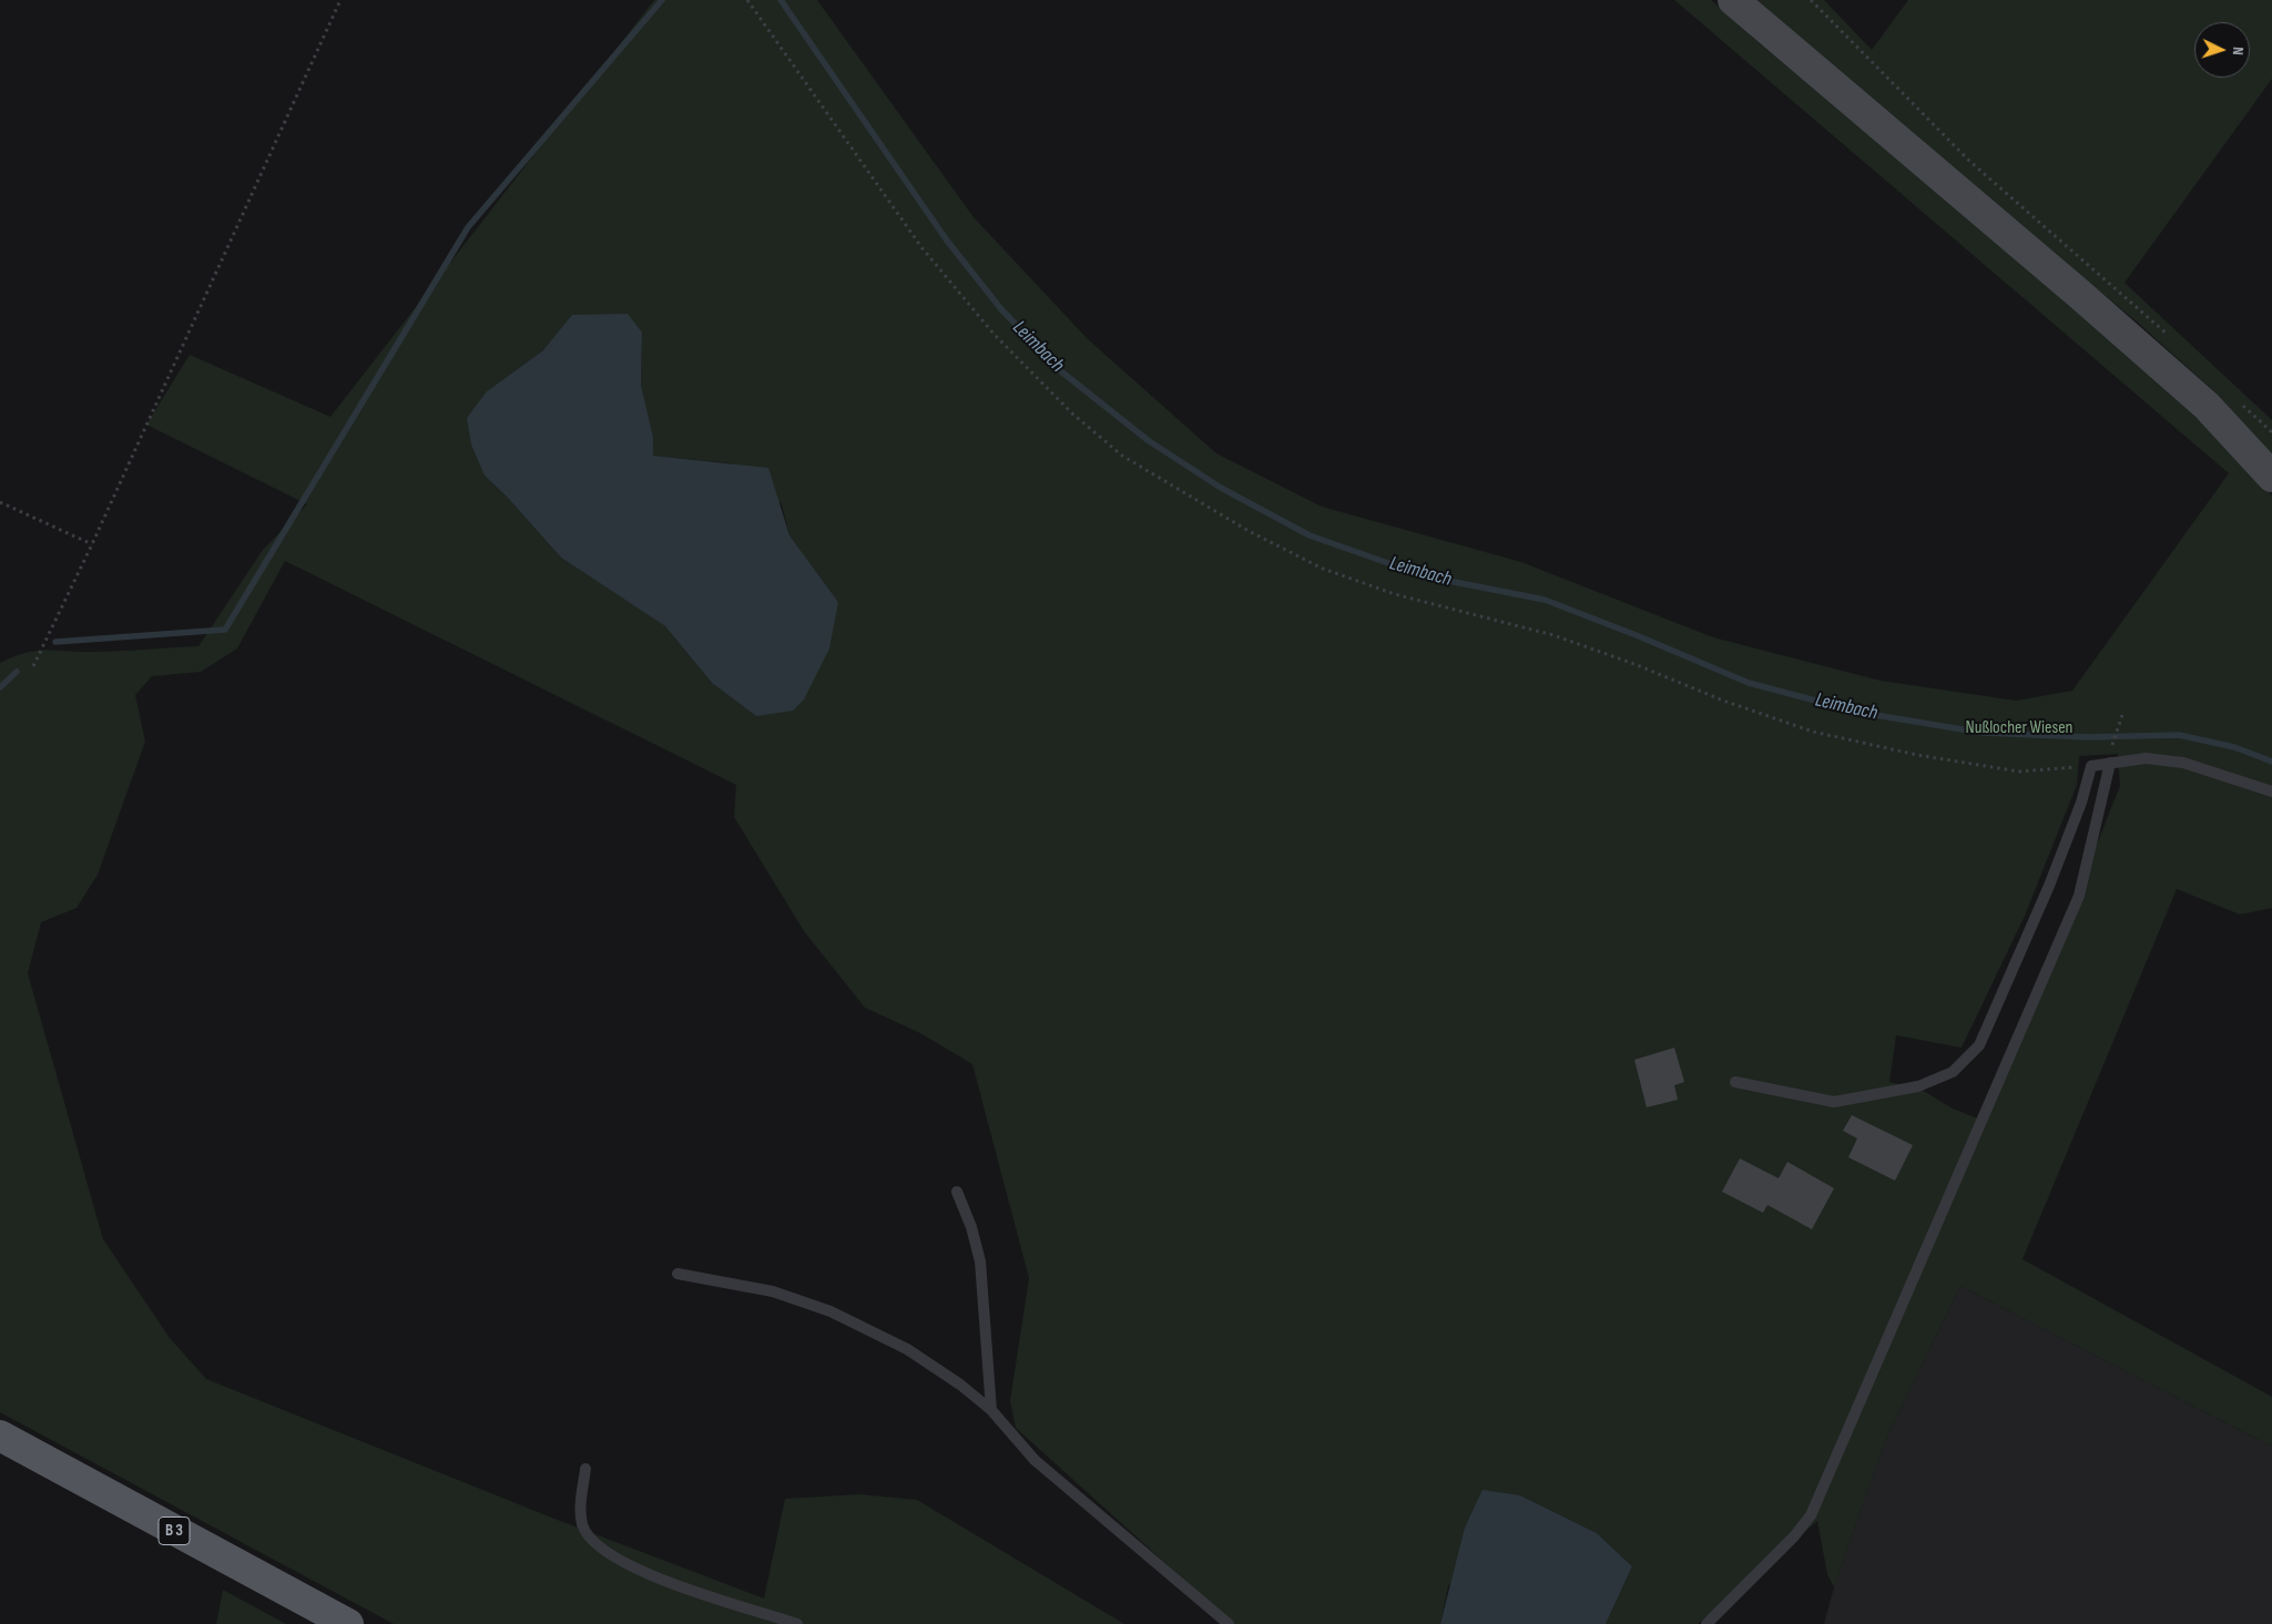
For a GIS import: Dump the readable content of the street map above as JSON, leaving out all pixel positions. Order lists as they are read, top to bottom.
{
  "streets": {
    "main road": ["B 3"]
  },
  "water": ["Leimbach"],
  "parks": ["Nußlocher Wiesen"],
  "north": "right"
}
